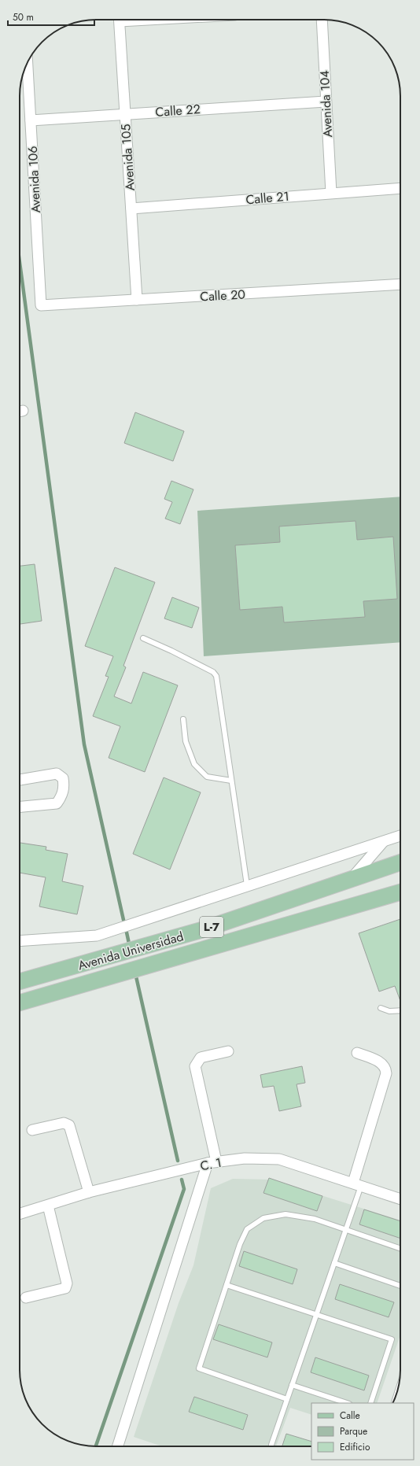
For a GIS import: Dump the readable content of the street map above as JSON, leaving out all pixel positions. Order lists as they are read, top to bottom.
{
  "streets": {
    "main road": ["L-7", "Avenida Universidad"],
    "street": [
      "Avenida 104",
      "Calle 22",
      "Avenida 105",
      "Avenida 106",
      "Calle 21",
      "Calle 20",
      "C. 1"
    ]
  },
  "crossings": [
    ["Avenida 104", "Calle 22"],
    ["Avenida 104", "Calle 21"],
    ["Calle 22", "Avenida 105"],
    ["Calle 22", "Avenida 106"],
    ["Avenida 105", "Calle 21"],
    ["Avenida 105", "Calle 20"],
    ["Avenida 106", "Calle 20"]
  ],
  "legend": ["Calle", "Parque", "Edificio"],
  "scale_bar": "50 m"
}
